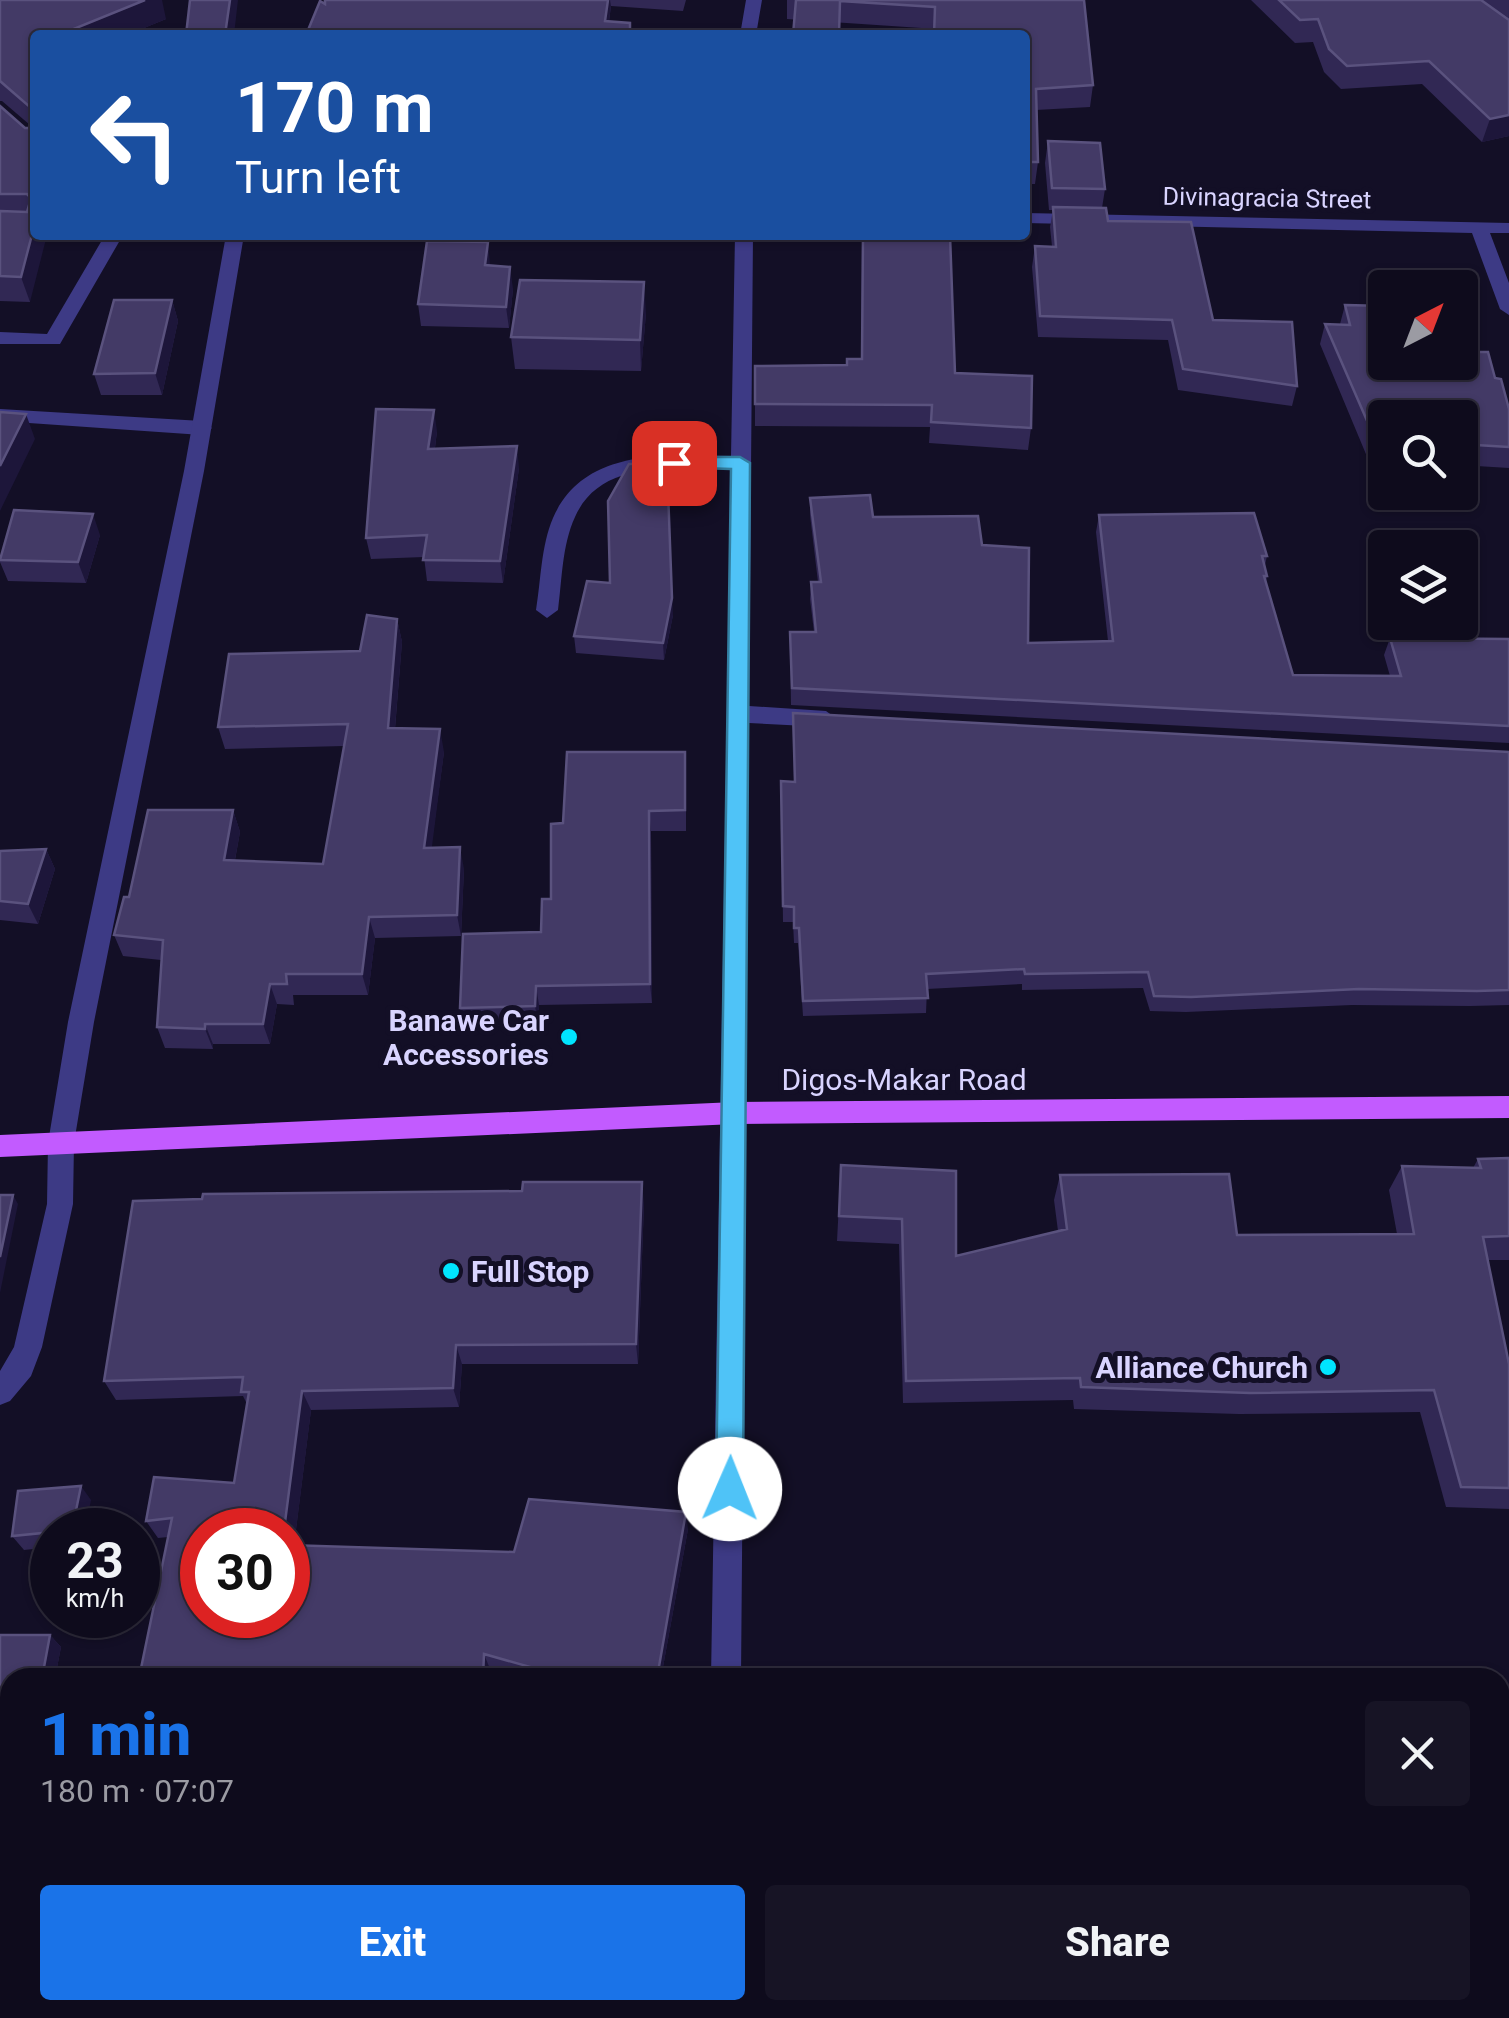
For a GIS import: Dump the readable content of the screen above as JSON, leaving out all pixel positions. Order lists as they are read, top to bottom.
{
  "streets": {
    "main road": ["Digos-Makar Road"],
    "street": ["Divinagracia Street"]
  },
  "places": ["Banawe Car Accessories", "Full Stop", "Alliance Church"],
  "north": "top right",
  "page": {
    "turn": ["170 m", "Turn left"],
    "speed": "23 km/h",
    "limit": "30",
    "heading": ["1 min", "180 m · 07:07"],
    "buttons": ["Exit", "Share"]
  }
}
